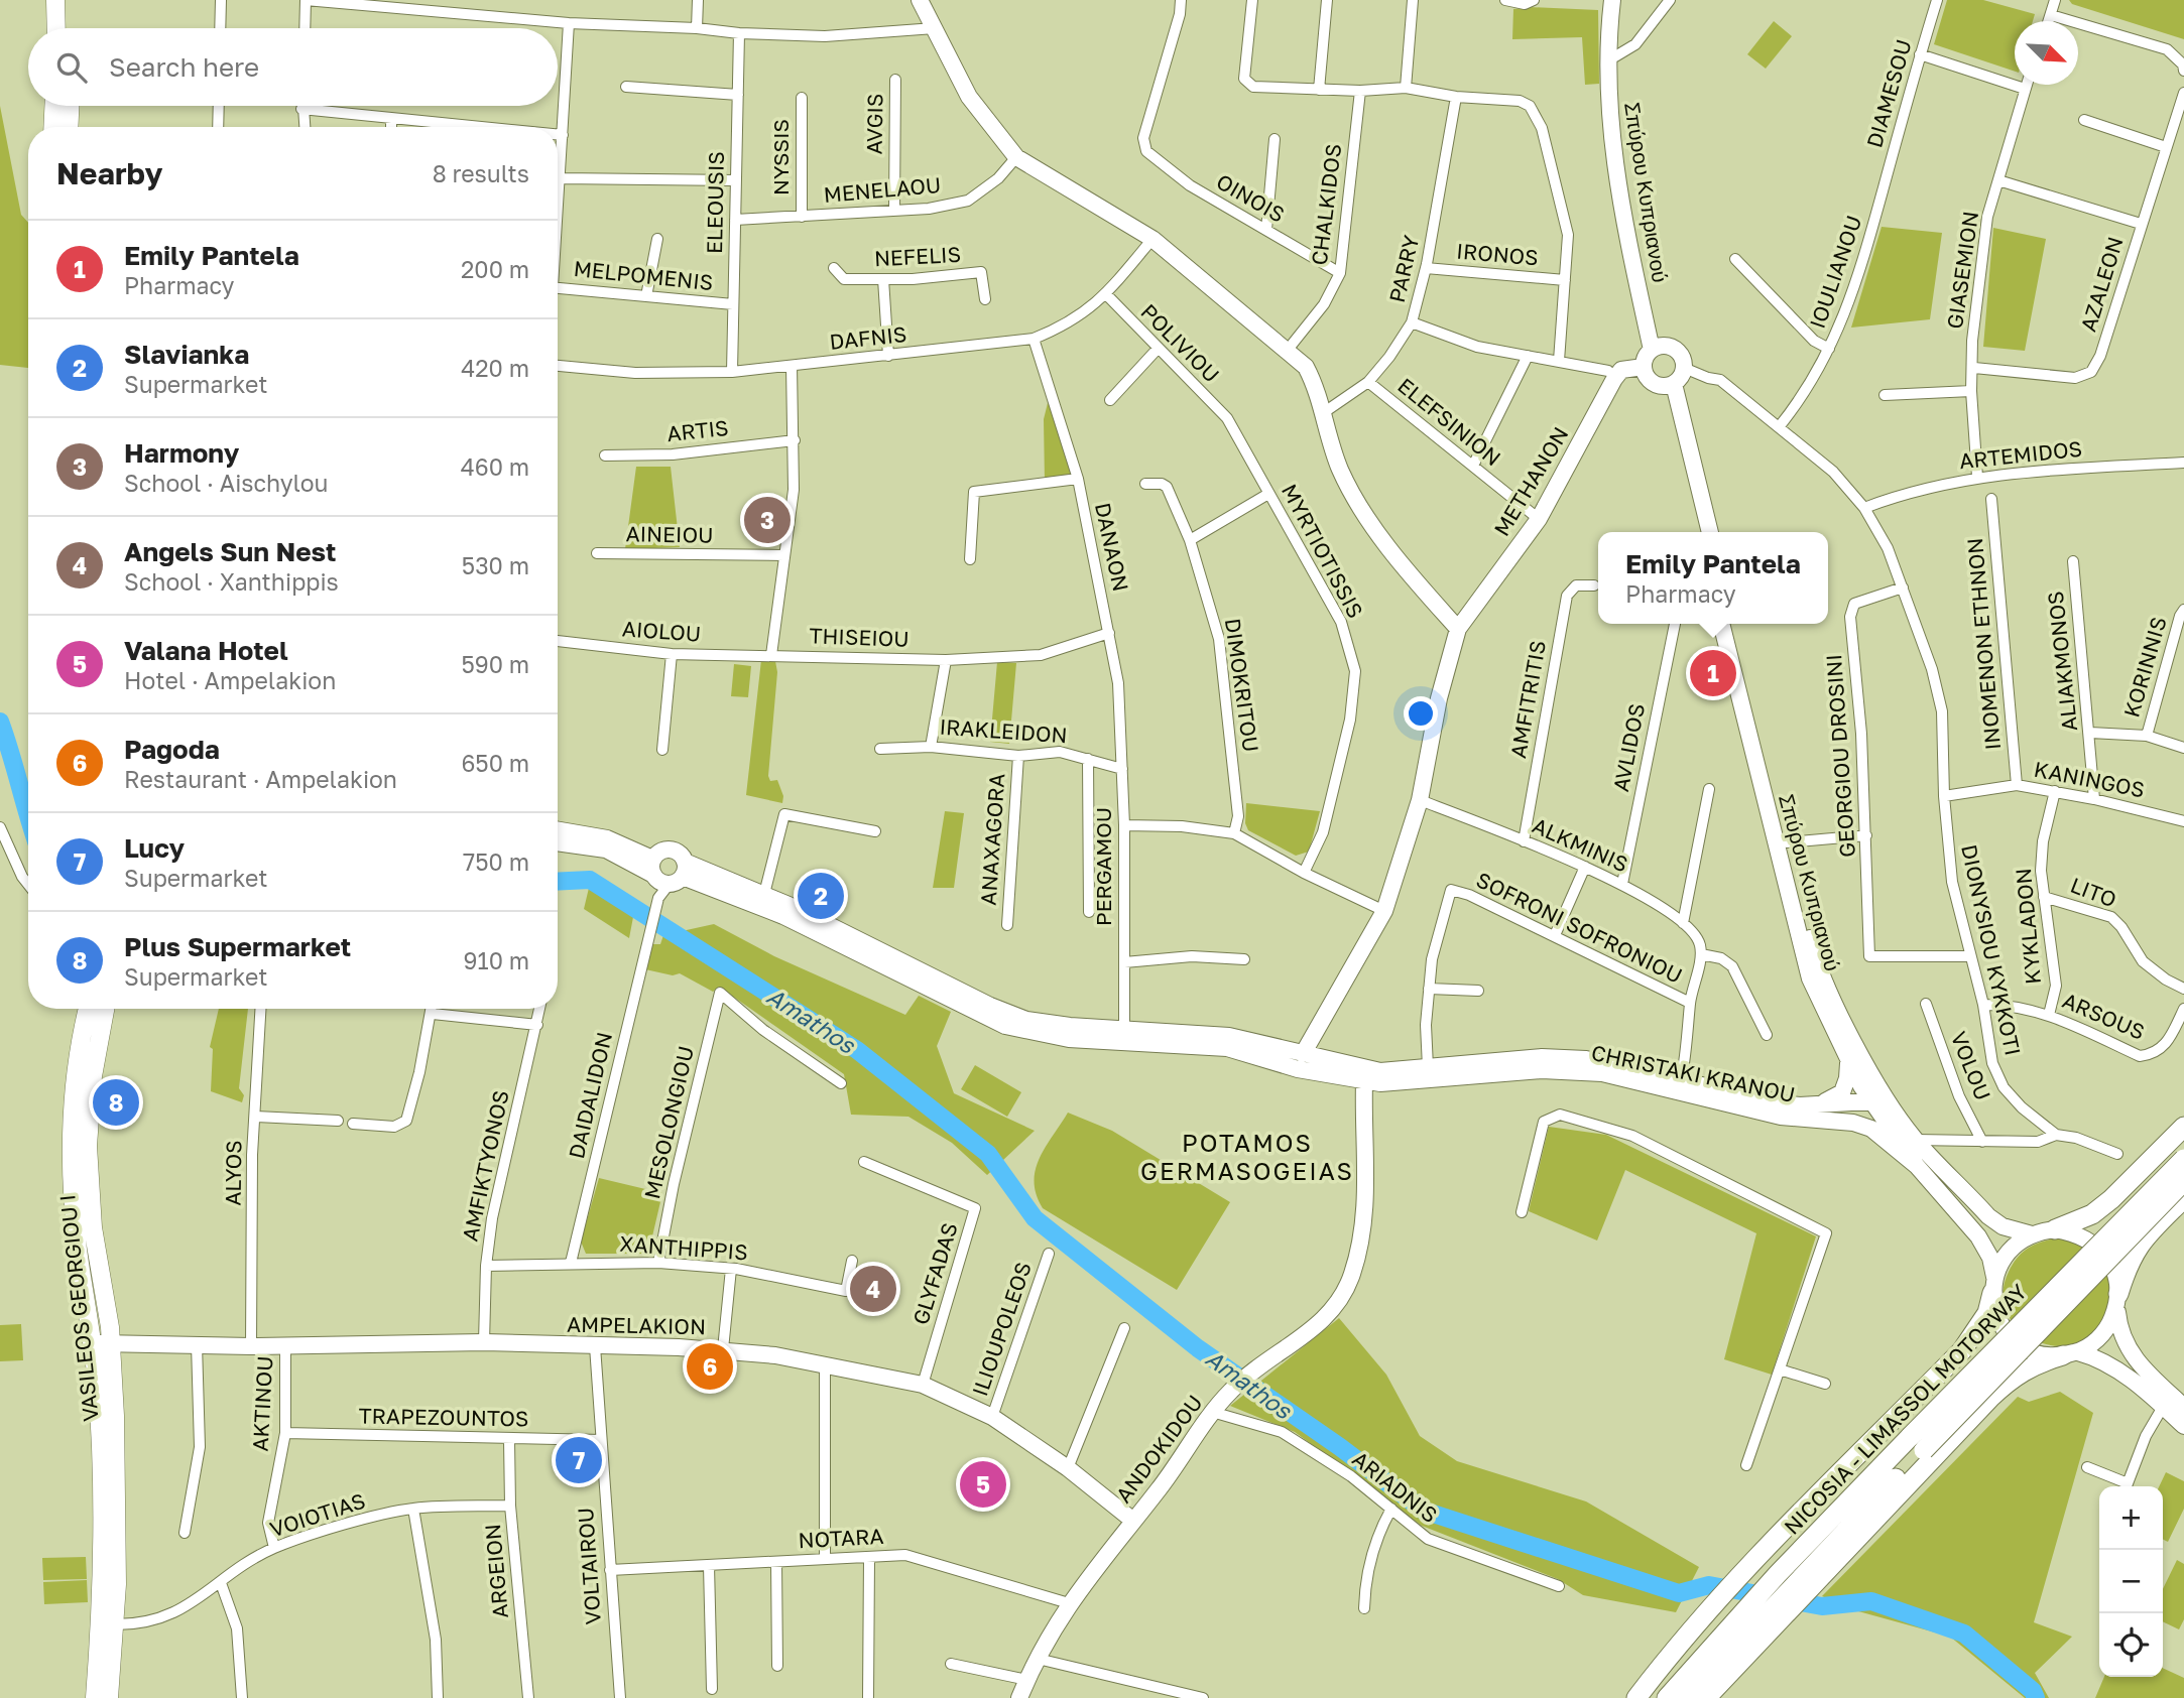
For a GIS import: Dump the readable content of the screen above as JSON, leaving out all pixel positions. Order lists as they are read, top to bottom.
{
  "streets": {
    "highway": ["NICOSIA - LIMASSOL MOTORWAY"],
    "main road": [
      "Σπύρου Κυπριανού",
      "METHANON",
      "CHRISTAKI KRANOU",
      "VASILEOS GEORGIOU I",
      "AMPELAKION",
      "ANDOKIDOU"
    ],
    "street": [
      "DIAMESOU",
      "AVGIS",
      "NYSSIS",
      "MENELAOU",
      "OINOIS",
      "ELEOUSIS",
      "CHALKIDOS",
      "IRONOS",
      "NEFELIS",
      "PARRY",
      "GIASEMION",
      "IOULIANOU",
      "MELPOMENIS",
      "AZALEON",
      "DAFNIS",
      "POLIVIOU",
      "ELEFSINION",
      "ARTIS",
      "ARTEMIDOS",
      "AINEIOU",
      "DANAON",
      "MYRTIOTISSIS",
      "AIOLOU",
      "THISEIOU",
      "INOMENON ETHNON",
      "ALIAKMONOS",
      "KORINNIS",
      "DIMOKRITOU",
      "AMFITRITIS",
      "IRAKLEIDON",
      "AVLIDOS",
      "GEORGIOU DROSINI",
      "KANINGOS",
      "ANAXAGORA",
      "ALKMINIS",
      "PERGAMOU",
      "LITO",
      "KYKLADON",
      "SOFRONI SOFRONIOU",
      "DIONYSIOU KYKKOTI",
      "ARSOUS",
      "VOLOU",
      "DAIDALIDON",
      "MESOLONGIOU",
      "AMFIKTYONOS",
      "ALYOS",
      "XANTHIPPIS",
      "GLYFADAS",
      "ILIOUPOLEOS",
      "AKTINOU",
      "TRAPEZOUNTOS",
      "ARIADNIS",
      "VOIOTIAS",
      "NOTARA",
      "VOLTAIROU",
      "ARGEION"
    ]
  },
  "crossings": [
    ["DIAMESOU", "IOULIANOU"],
    ["AVGIS", "MENELAOU"],
    ["NYSSIS", "MENELAOU"],
    ["MENELAOU", "ELEOUSIS"],
    ["Σπύρου Κυπριανού", "METHANON"],
    ["Σπύρου Κυπριανού", "DIONYSIOU KYKKOTI"],
    ["Σπύρου Κυπριανού", "CHRISTAKI KRANOU"],
    ["OINOIS", "CHALKIDOS"],
    ["ELEOUSIS", "MELPOMENIS"],
    ["ELEOUSIS", "DAFNIS"],
    ["IRONOS", "PARRY"],
    ["PARRY", "ELEFSINION"],
    ["GIASEMION", "AZALEON"],
    ["GIASEMION", "ARTEMIDOS"],
    ["IOULIANOU", "DIONYSIOU KYKKOTI"],
    ["DAFNIS", "POLIVIOU"],
    ["DAFNIS", "DANAON"],
    ["POLIVIOU", "MYRTIOTISSIS"],
    ["ELEFSINION", "METHANON"],
    ["ARTEMIDOS", "DIONYSIOU KYKKOTI"],
    ["METHANON", "DIONYSIOU KYKKOTI"],
    ["DANAON", "THISEIOU"],
    ["DANAON", "IRAKLEIDON"],
    ["DANAON", "PERGAMOU"],
    ["AIOLOU", "THISEIOU"],
    ["INOMENON ETHNON", "KANINGOS"],
    ["ALIAKMONOS", "KANINGOS"],
    ["AMFITRITIS", "ALKMINIS"],
    ["IRAKLEIDON", "ANAXAGORA"],
    ["IRAKLEIDON", "PERGAMOU"],
    ["AVLIDOS", "ALKMINIS"],
    ["GEORGIOU DROSINI", "DIONYSIOU KYKKOTI"],
    ["KANINGOS", "KYKLADON"],
    ["KANINGOS", "DIONYSIOU KYKKOTI"],
    ["PERGAMOU", "CHRISTAKI KRANOU"],
    ["LITO", "KYKLADON"],
    ["KYKLADON", "ARSOUS"],
    ["DIONYSIOU KYKKOTI", "ARSOUS"],
    ["CHRISTAKI KRANOU", "DAIDALIDON"],
    ["CHRISTAKI KRANOU", "ANDOKIDOU"],
    ["DAIDALIDON", "XANTHIPPIS"],
    ["MESOLONGIOU", "XANTHIPPIS"],
    ["AMFIKTYONOS", "XANTHIPPIS"],
    ["AMFIKTYONOS", "AMPELAKION"],
    ["ALYOS", "AMPELAKION"],
    ["GLYFADAS", "AMPELAKION"],
    ["VASILEOS GEORGIOU I", "AMPELAKION"],
    ["VASILEOS GEORGIOU I", "VOIOTIAS"],
    ["AMPELAKION", "ILIOUPOLEOS"],
    ["AMPELAKION", "AKTINOU"],
    ["AMPELAKION", "ANDOKIDOU"],
    ["AMPELAKION", "VOLTAIROU"],
    ["AKTINOU", "TRAPEZOUNTOS"],
    ["AKTINOU", "VOIOTIAS"],
    ["TRAPEZOUNTOS", "VOLTAIROU"],
    ["TRAPEZOUNTOS", "ARGEION"],
    ["ANDOKIDOU", "ARIADNIS"],
    ["ANDOKIDOU", "NOTARA"],
    ["VOIOTIAS", "ARGEION"],
    ["NOTARA", "VOLTAIROU"]
  ],
  "districts": ["POTAMOS GERMASOGEIAS"],
  "water": ["Amathos"],
  "north": "bottom right",
  "page": {
    "search": "Search here",
    "heading": ["Nearby", "8 results"],
    "list": [
      {
        "mark": "1",
        "name": "Emily Pantela",
        "note": "Pharmacy",
        "value": "200 m"
      },
      {
        "mark": "2",
        "name": "Slavianka",
        "note": "Supermarket",
        "value": "420 m"
      },
      {
        "mark": "3",
        "name": "Harmony",
        "note": "School · Aischylou",
        "value": "460 m"
      },
      {
        "mark": "4",
        "name": "Angels Sun Nest",
        "note": "School · Xanthippis",
        "value": "530 m"
      },
      {
        "mark": "5",
        "name": "Valana Hotel",
        "note": "Hotel · Ampelakion",
        "value": "590 m"
      },
      {
        "mark": "6",
        "name": "Pagoda",
        "note": "Restaurant · Ampelakion",
        "value": "650 m"
      },
      {
        "mark": "7",
        "name": "Lucy",
        "note": "Supermarket",
        "value": "750 m"
      },
      {
        "mark": "8",
        "name": "Plus Supermarket",
        "note": "Supermarket",
        "value": "910 m"
      }
    ],
    "pins": [
      "3",
      "1",
      "2",
      "8",
      "4",
      "6",
      "7",
      "5"
    ],
    "popup": ["Emily Pantela", "Pharmacy"],
    "map_buttons": ["+", "−"]
  }
}
